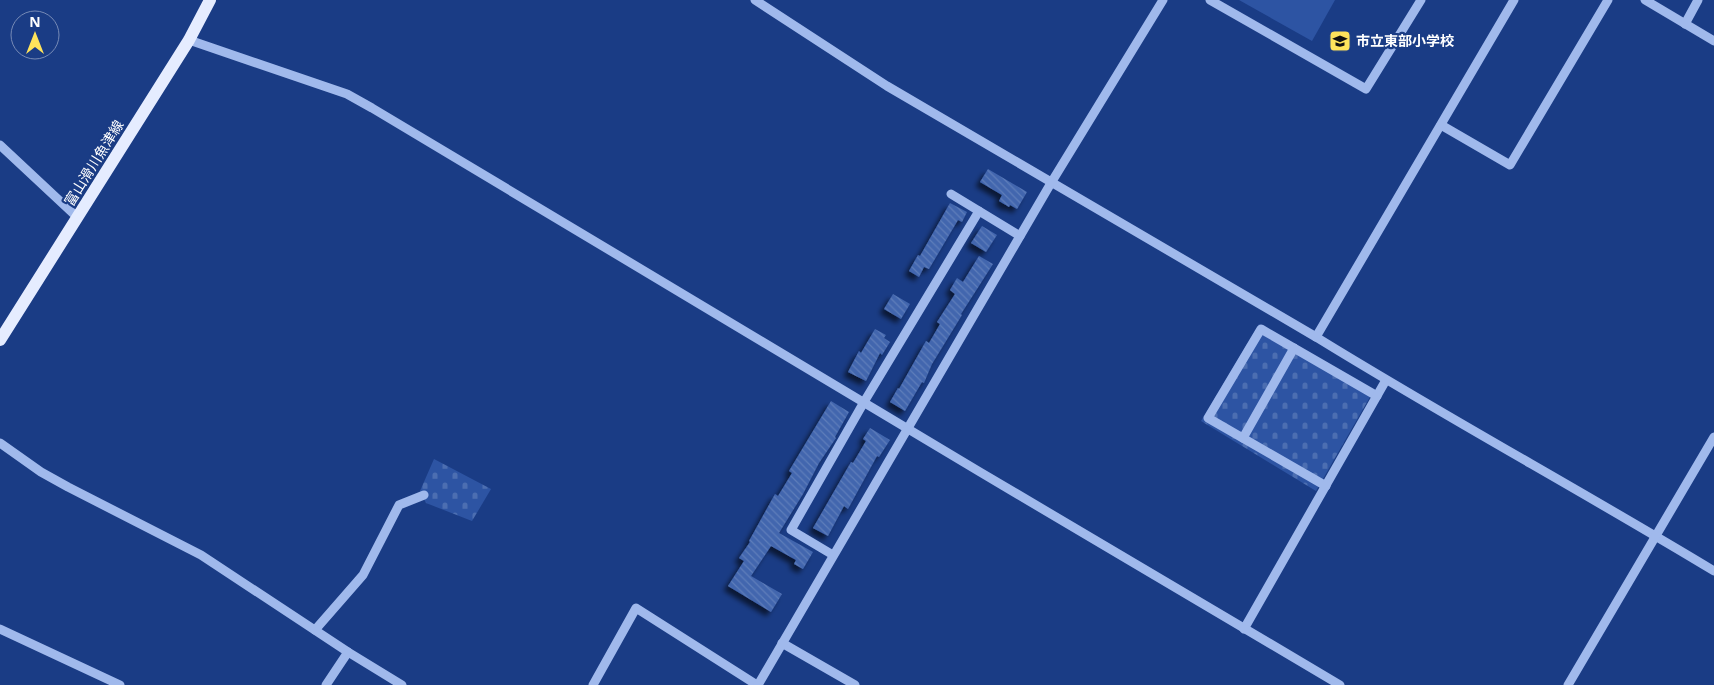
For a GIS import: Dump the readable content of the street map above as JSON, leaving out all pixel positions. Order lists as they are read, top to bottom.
{
  "streets": {
    "main road": ["富山滑川魚津線"]
  },
  "places": {
    "school or university": ["市立東部小学校"]
  },
  "north": "top"
}
